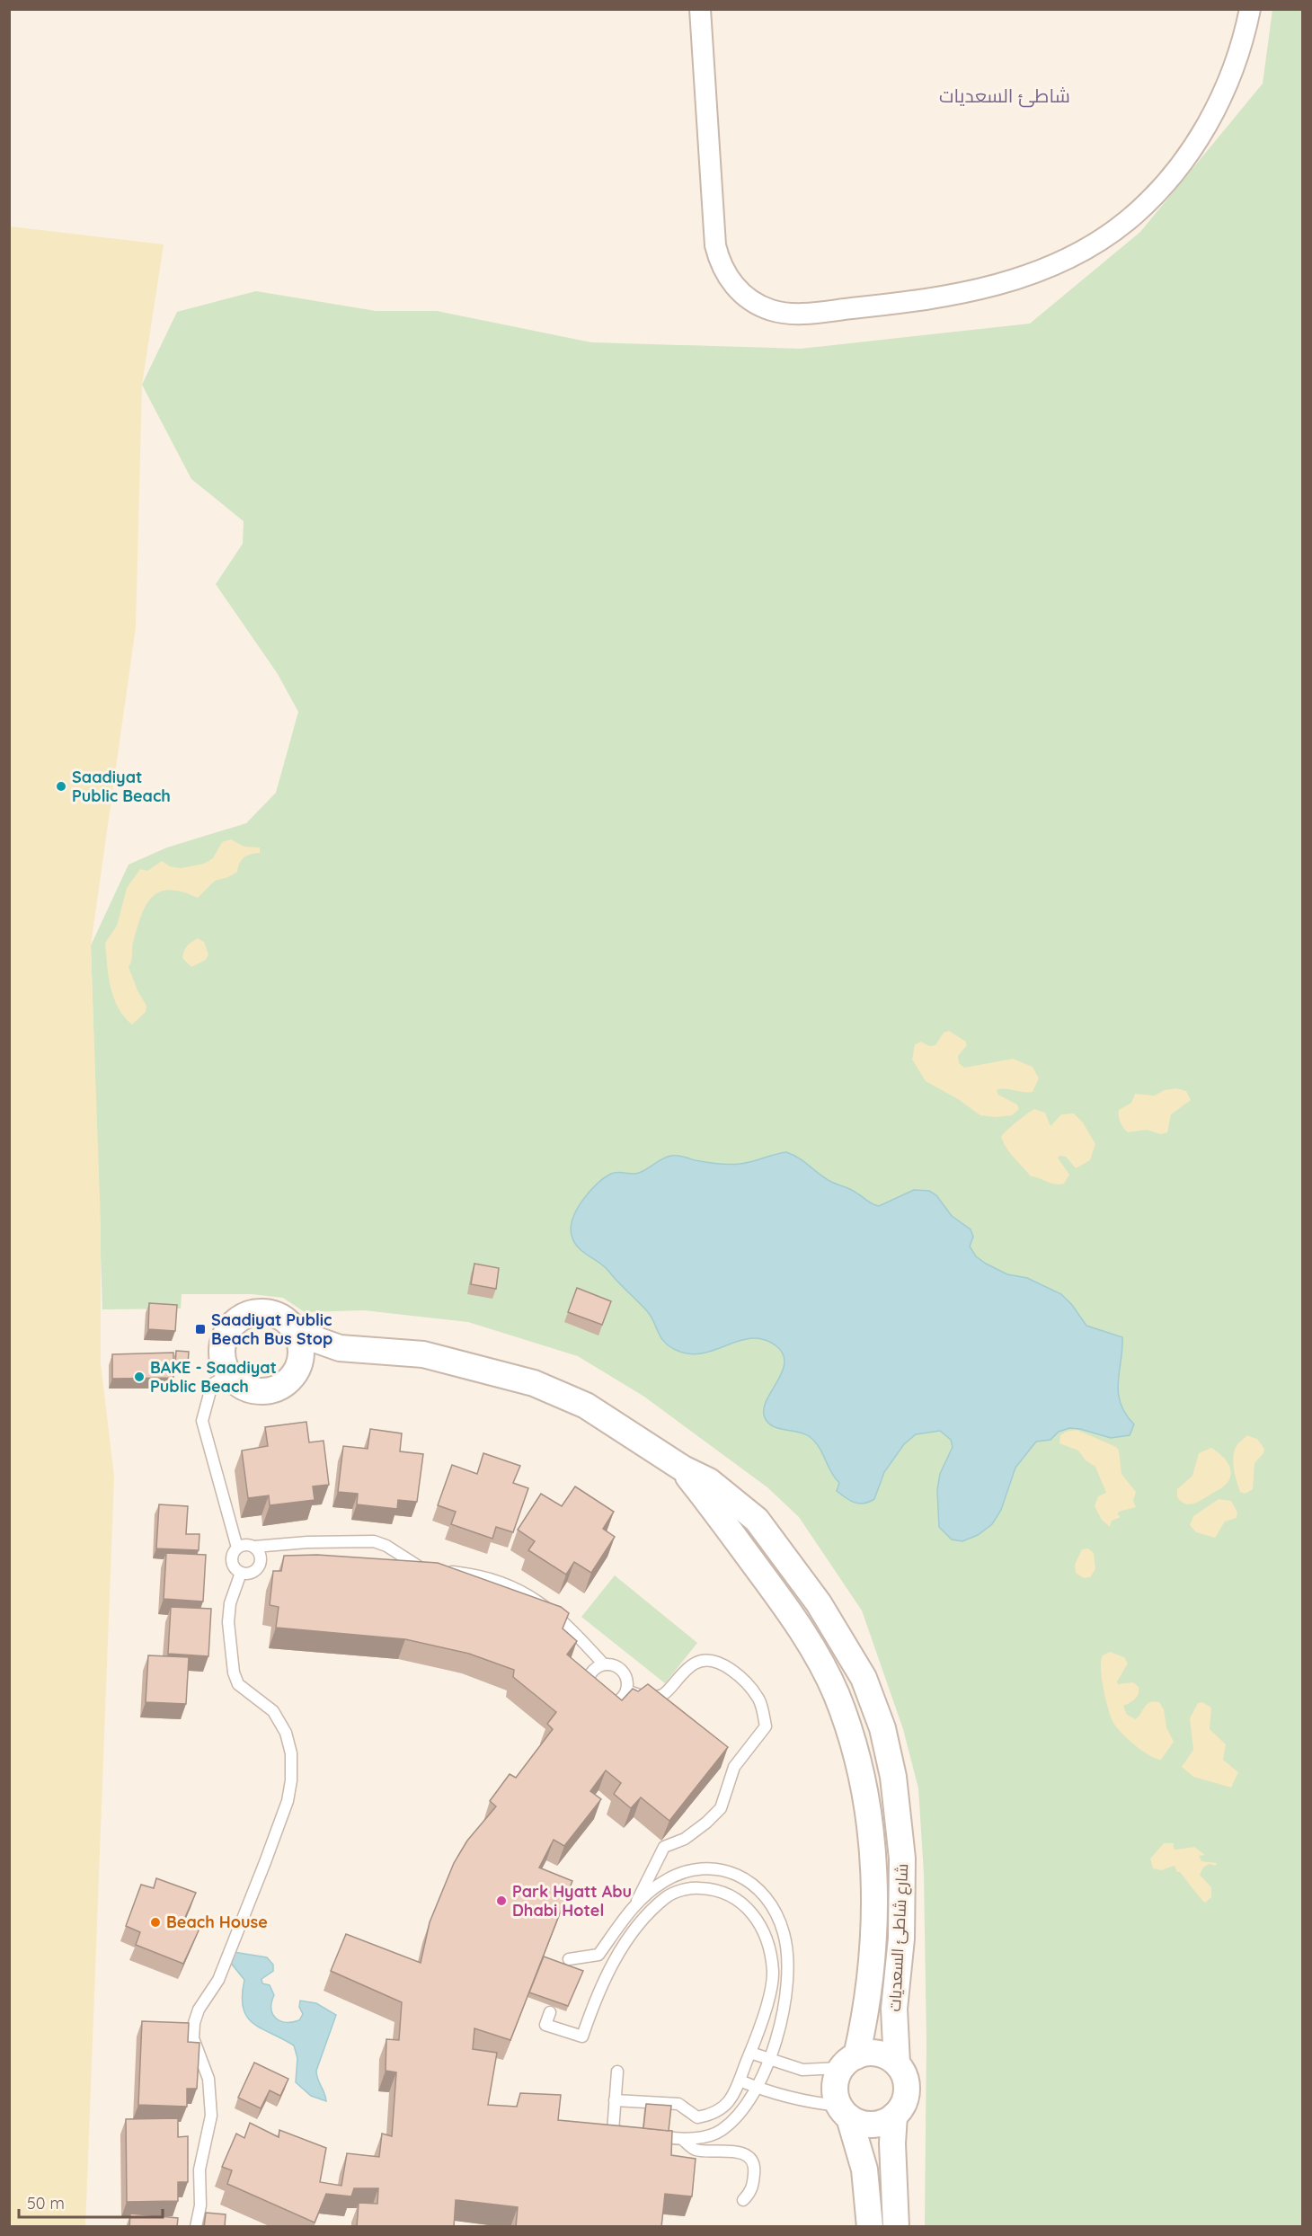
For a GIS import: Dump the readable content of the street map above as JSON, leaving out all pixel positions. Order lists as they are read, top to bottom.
{
  "streets": {
    "street": ["شارع شاطئ السعديات"]
  },
  "districts": ["شاطئ السعديات"],
  "places": {
    "other": [
      "Saadiyat Public Beach",
      "BAKE - Saadiyat Public Beach",
      "Park Hyatt Abu Dhabi Hotel",
      "Beach House"
    ],
    "transit": ["Saadiyat Public Beach Bus Stop"]
  },
  "scale_bar": "50 m"
}
